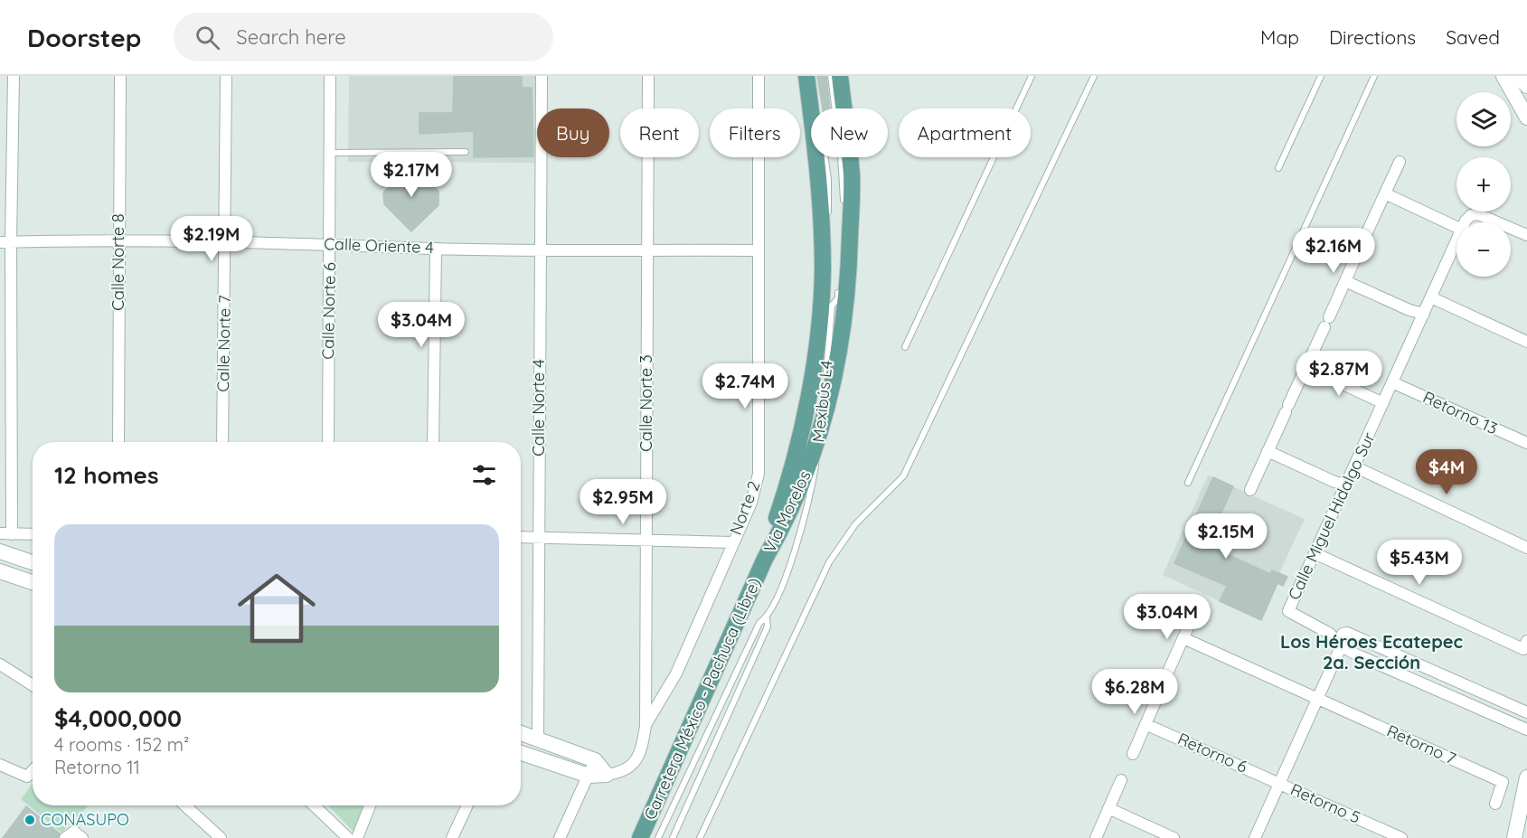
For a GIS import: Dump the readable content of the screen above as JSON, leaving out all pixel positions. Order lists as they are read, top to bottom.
{
  "streets": {
    "main road": ["Vía Morelos", "Carretera México - Pachuca (Libre)"],
    "street": [
      "Calle Oriente 4",
      "Calle Norte 8",
      "Calle Norte 6",
      "Calle Norte 7",
      "Calle Norte 3",
      "Calle Norte 4",
      "Retorno 13",
      "Norte 2",
      "Calle Miguel Hidalgo Sur",
      "Retorno 7",
      "Retorno 6",
      "Retorno 5"
    ],
    "lane": ["Mexibús L4"]
  },
  "crossings": [
    ["Calle Oriente 4", "Calle Norte 8"],
    ["Calle Oriente 4", "Calle Norte 6"],
    ["Calle Oriente 4", "Calle Norte 7"],
    ["Calle Oriente 4", "Calle Norte 3"],
    ["Calle Oriente 4", "Calle Norte 4"],
    ["Calle Oriente 4", "Norte 2"],
    ["Mexibús L4", "Vía Morelos"],
    ["Calle Norte 3", "Norte 2"],
    ["Retorno 13", "Calle Miguel Hidalgo Sur"],
    ["Vía Morelos", "Carretera México - Pachuca (Libre)"],
    ["Retorno 6", "Retorno 5"]
  ],
  "districts": ["Los Héroes Ecatepec 2a. Sección"],
  "places": ["CONASUPO"],
  "page": {
    "header": "Doorstep",
    "search": "Search here",
    "nav": ["Map", "Directions", "Saved"],
    "map_buttons": ["+", "−"],
    "chip": [
      "Buy",
      "Rent",
      "Filters",
      "New",
      "Apartment"
    ],
    "price": [
      "$2.17M",
      "$2.19M",
      "$2.16M",
      "$3.04M",
      "$2.87M",
      "$2.74M",
      "$4M",
      "$2.95M",
      "$2.15M",
      "$5.43M",
      "$3.04M",
      "$6.28M"
    ],
    "heading": "12 homes",
    "list": [
      {
        "name": "$4,000,000",
        "note": "4 rooms · 152 m² · Retorno 11"
      }
    ]
  }
}
